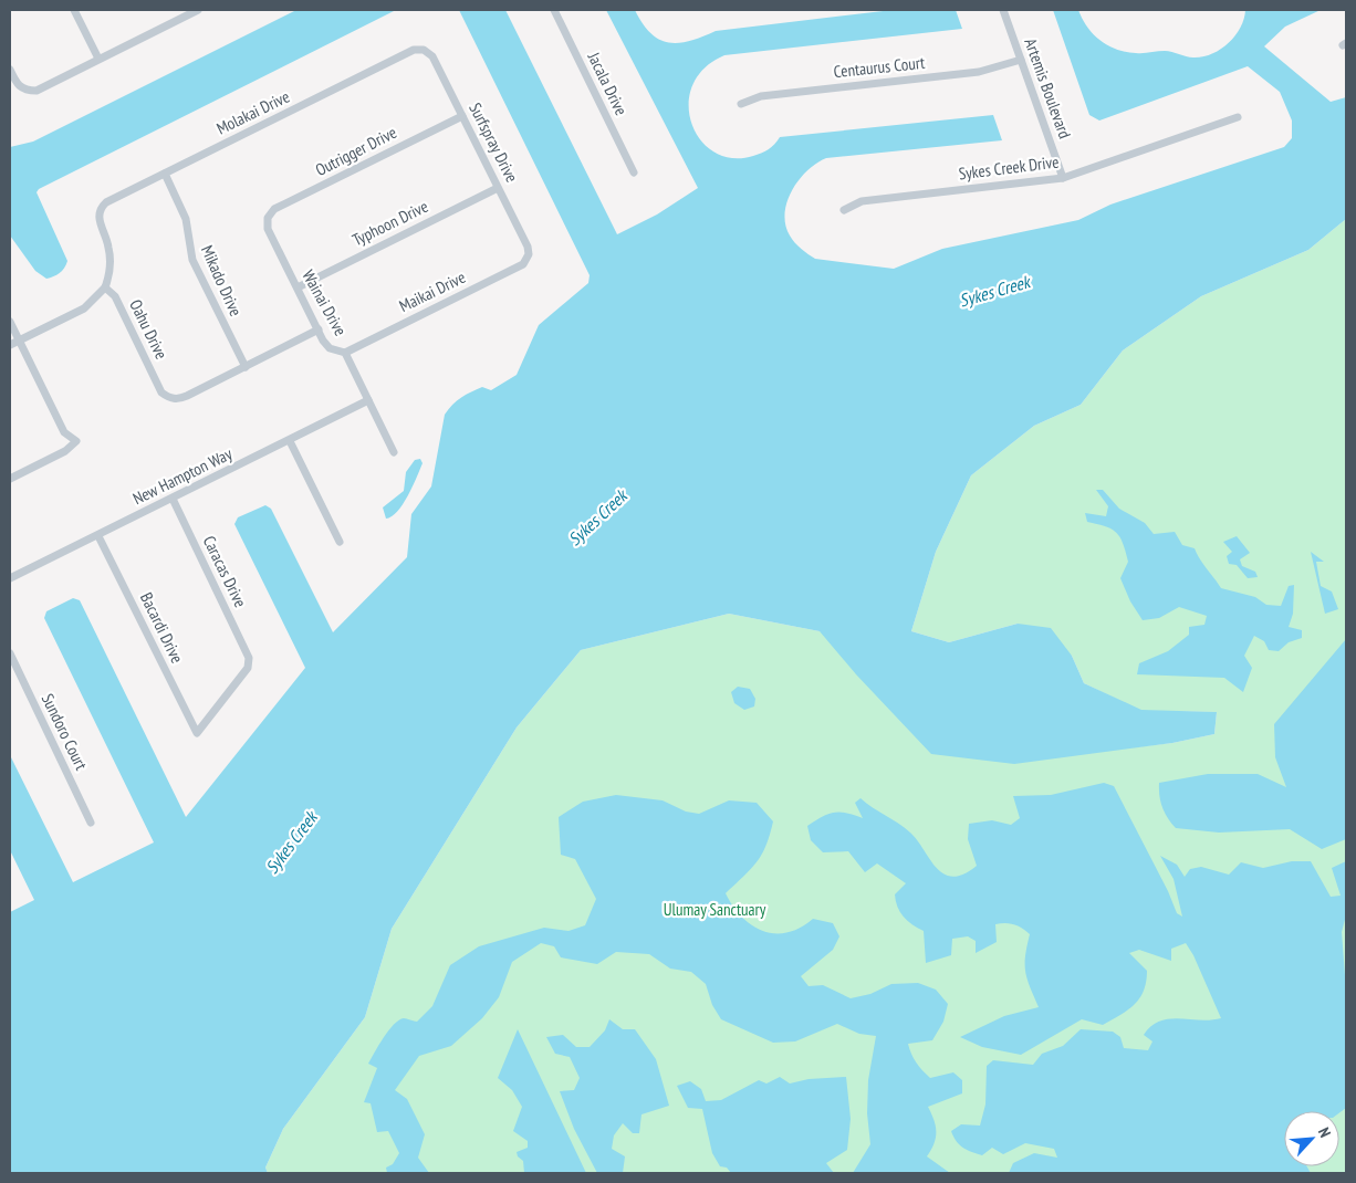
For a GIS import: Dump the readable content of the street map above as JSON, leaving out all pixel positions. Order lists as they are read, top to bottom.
{
  "streets": {
    "street": [
      "Centaurus Court",
      "Jacala Drive",
      "Artemis Boulevard",
      "Molakai Drive",
      "Surfspray Drive",
      "Outrigger Drive",
      "Sykes Creek Drive",
      "Typhoon Drive",
      "Mikado Drive",
      "Maikai Drive",
      "Wainai Drive",
      "Oahu Drive",
      "New Hampton Way",
      "Caracas Drive",
      "Bacardi Drive",
      "Sundoro Court"
    ]
  },
  "crossings": [
    ["Centaurus Court", "Artemis Boulevard"],
    ["Artemis Boulevard", "Sykes Creek Drive"],
    ["Molakai Drive", "Surfspray Drive"],
    ["Molakai Drive", "Mikado Drive"],
    ["Molakai Drive", "Oahu Drive"],
    ["Surfspray Drive", "Outrigger Drive"],
    ["Surfspray Drive", "Typhoon Drive"],
    ["Surfspray Drive", "Maikai Drive"],
    ["Outrigger Drive", "Wainai Drive"],
    ["Typhoon Drive", "Wainai Drive"],
    ["Mikado Drive", "Oahu Drive"],
    ["Maikai Drive", "Wainai Drive"],
    ["Wainai Drive", "New Hampton Way"],
    ["New Hampton Way", "Caracas Drive"],
    ["New Hampton Way", "Bacardi Drive"],
    ["Caracas Drive", "Bacardi Drive"]
  ],
  "water": ["Sykes Creek"],
  "parks": ["Ulumay Sanctuary"],
  "north": "top right"
}
